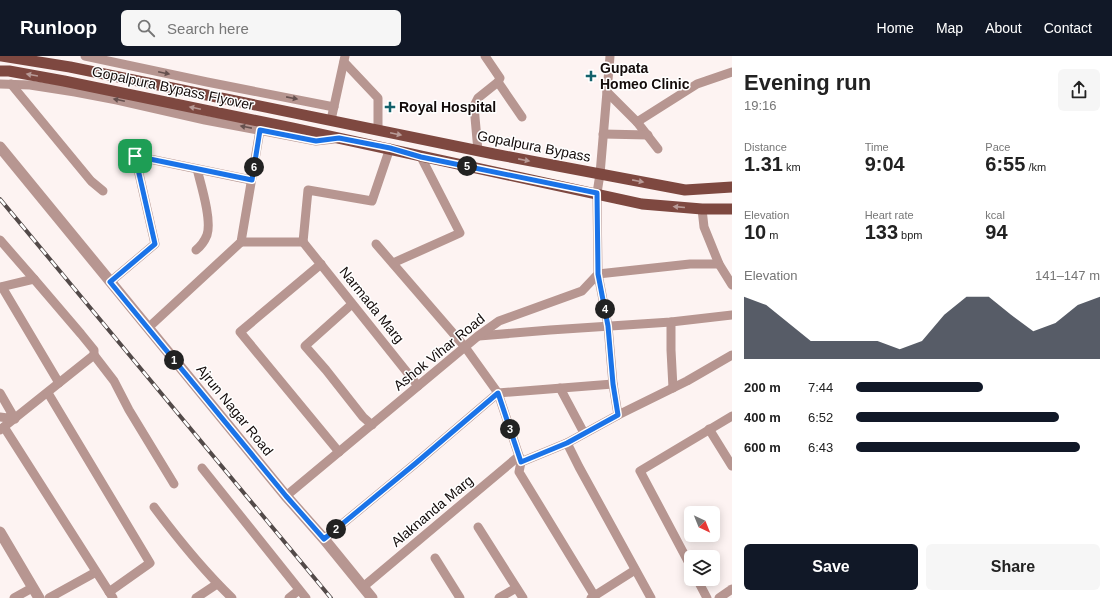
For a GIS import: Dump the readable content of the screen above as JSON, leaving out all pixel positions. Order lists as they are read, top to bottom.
{
  "streets": {
    "main road": ["Gopalpura Bypass Flyover", "Gopalpura Bypass"],
    "street": [
      "Narmada Marg",
      "Ashok Vihar Road",
      "Ajrun Nagar Road",
      "Alaknanda Marg"
    ]
  },
  "crossings": [
    ["Gopalpura Bypass Flyover", "Gopalpura Bypass"],
    ["Narmada Marg", "Ashok Vihar Road"],
    ["Ashok Vihar Road", "Ajrun Nagar Road"],
    ["Ajrun Nagar Road", "Alaknanda Marg"]
  ],
  "places": {
    "health": ["Gupata Homeo Clinic", "Royal Hospital"]
  },
  "north": "bottom right",
  "page": {
    "header": "Runloop",
    "search": "Search here",
    "nav": [
      "Home",
      "Map",
      "About",
      "Contact"
    ],
    "heading": ["Evening run", "19:16"],
    "stats": [
      ["Distance", "1.31 km"],
      ["Time", "9:04"],
      ["Pace", "6:55 /km"],
      ["Elevation", "10 m"],
      ["Heart rate", "133 bpm"],
      ["kcal", "94"]
    ],
    "pins": [
      "5",
      "6",
      "4",
      "1",
      "3",
      "2"
    ],
    "chart": ["Elevation", "141–147 m"],
    "list": [
      {
        "name": "200 m",
        "note": "7:44"
      },
      {
        "name": "400 m",
        "note": "6:52"
      },
      {
        "name": "600 m",
        "note": "6:43"
      }
    ],
    "buttons": ["Save", "Share"]
  }
}
